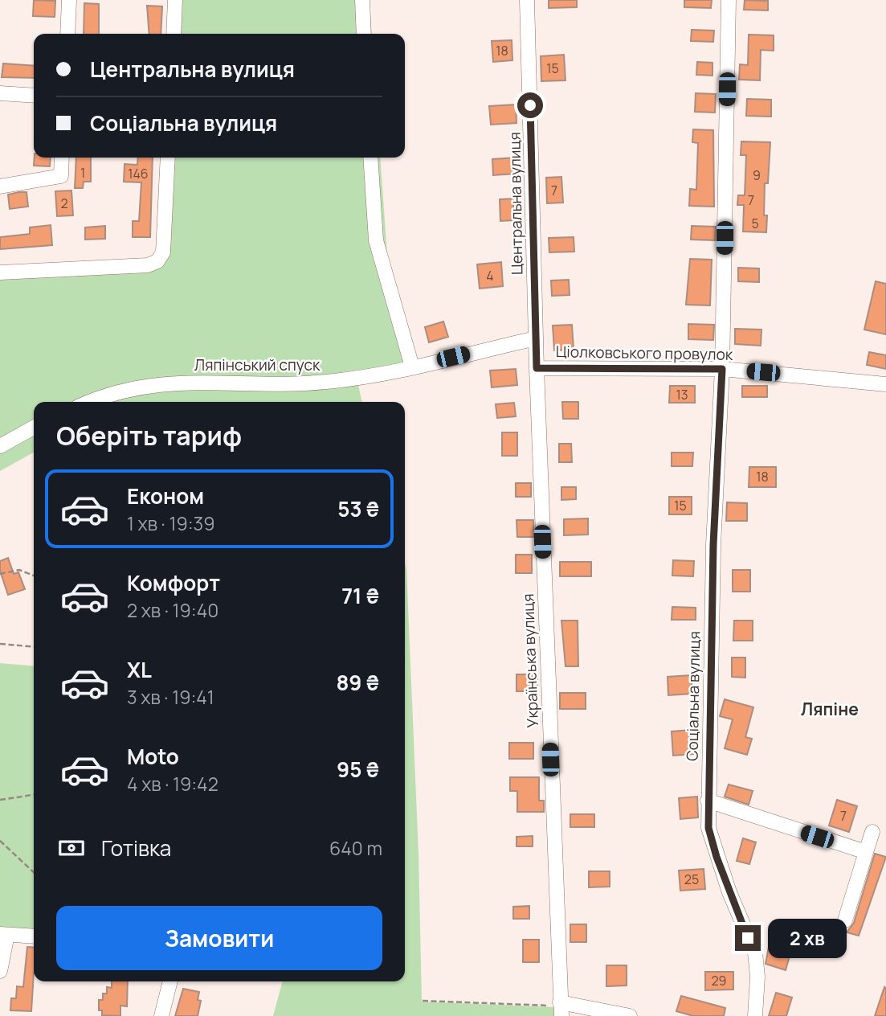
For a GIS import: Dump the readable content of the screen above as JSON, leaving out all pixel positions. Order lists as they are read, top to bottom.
{
  "streets": {
    "street": [
      "Центральна вулиця",
      "Ціолковського провулок",
      "Ляпінський спуск",
      "Українська вулиця",
      "Соціальна вулиця"
    ]
  },
  "crossings": [
    ["Центральна вулиця", "Ляпінський спуск"],
    ["Центральна вулиця", "Українська вулиця"],
    ["Ціолковського провулок", "Українська вулиця"],
    ["Ціолковського провулок", "Соціальна вулиця"],
    ["Ляпінський спуск", "Українська вулиця"]
  ],
  "districts": ["Ляпіне"],
  "house_numbers": [
    "18",
    "15",
    "1",
    "146",
    "9",
    "7",
    "7",
    "2",
    "5",
    "4",
    "13",
    "18",
    "15",
    "7",
    "25",
    "29"
  ],
  "page": {
    "banner": ["Центральна вулиця", "Соціальна вулиця"],
    "heading": "Оберіть тариф",
    "list": [
      {
        "name": "Економ",
        "note": "1 хв · 19:39",
        "value": "53 ₴"
      },
      {
        "name": "Комфорт",
        "note": "2 хв · 19:40",
        "value": "71 ₴"
      },
      {
        "name": "XL",
        "note": "3 хв · 19:41",
        "value": "89 ₴"
      },
      {
        "name": "Moto",
        "note": "4 хв · 19:42",
        "value": "95 ₴"
      }
    ],
    "pay": ["Готівка", "640 m"],
    "buttons": "Замовити",
    "bubble": "2 хв"
  }
}
